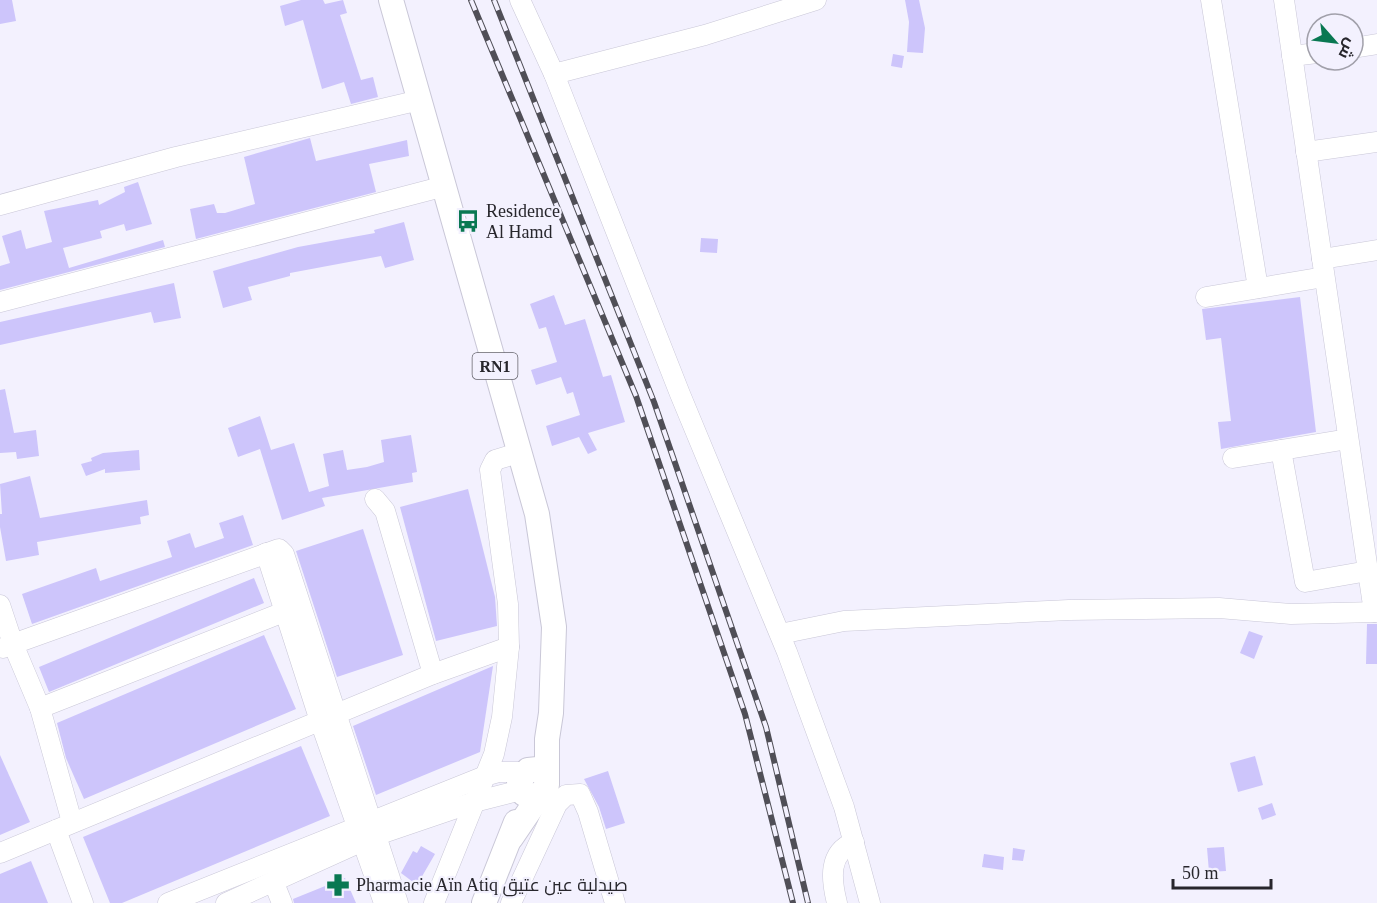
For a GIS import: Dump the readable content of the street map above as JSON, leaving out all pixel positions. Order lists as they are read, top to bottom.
{
  "streets": {
    "main road": ["RN1"]
  },
  "places": {
    "bus stop": ["Residence Al Hamd"],
    "pharmacy": ["Pharmacie Aïn Atiq صيدلية عين عتيق"]
  },
  "scale_bar": "50 m",
  "north": "bottom right"
}
